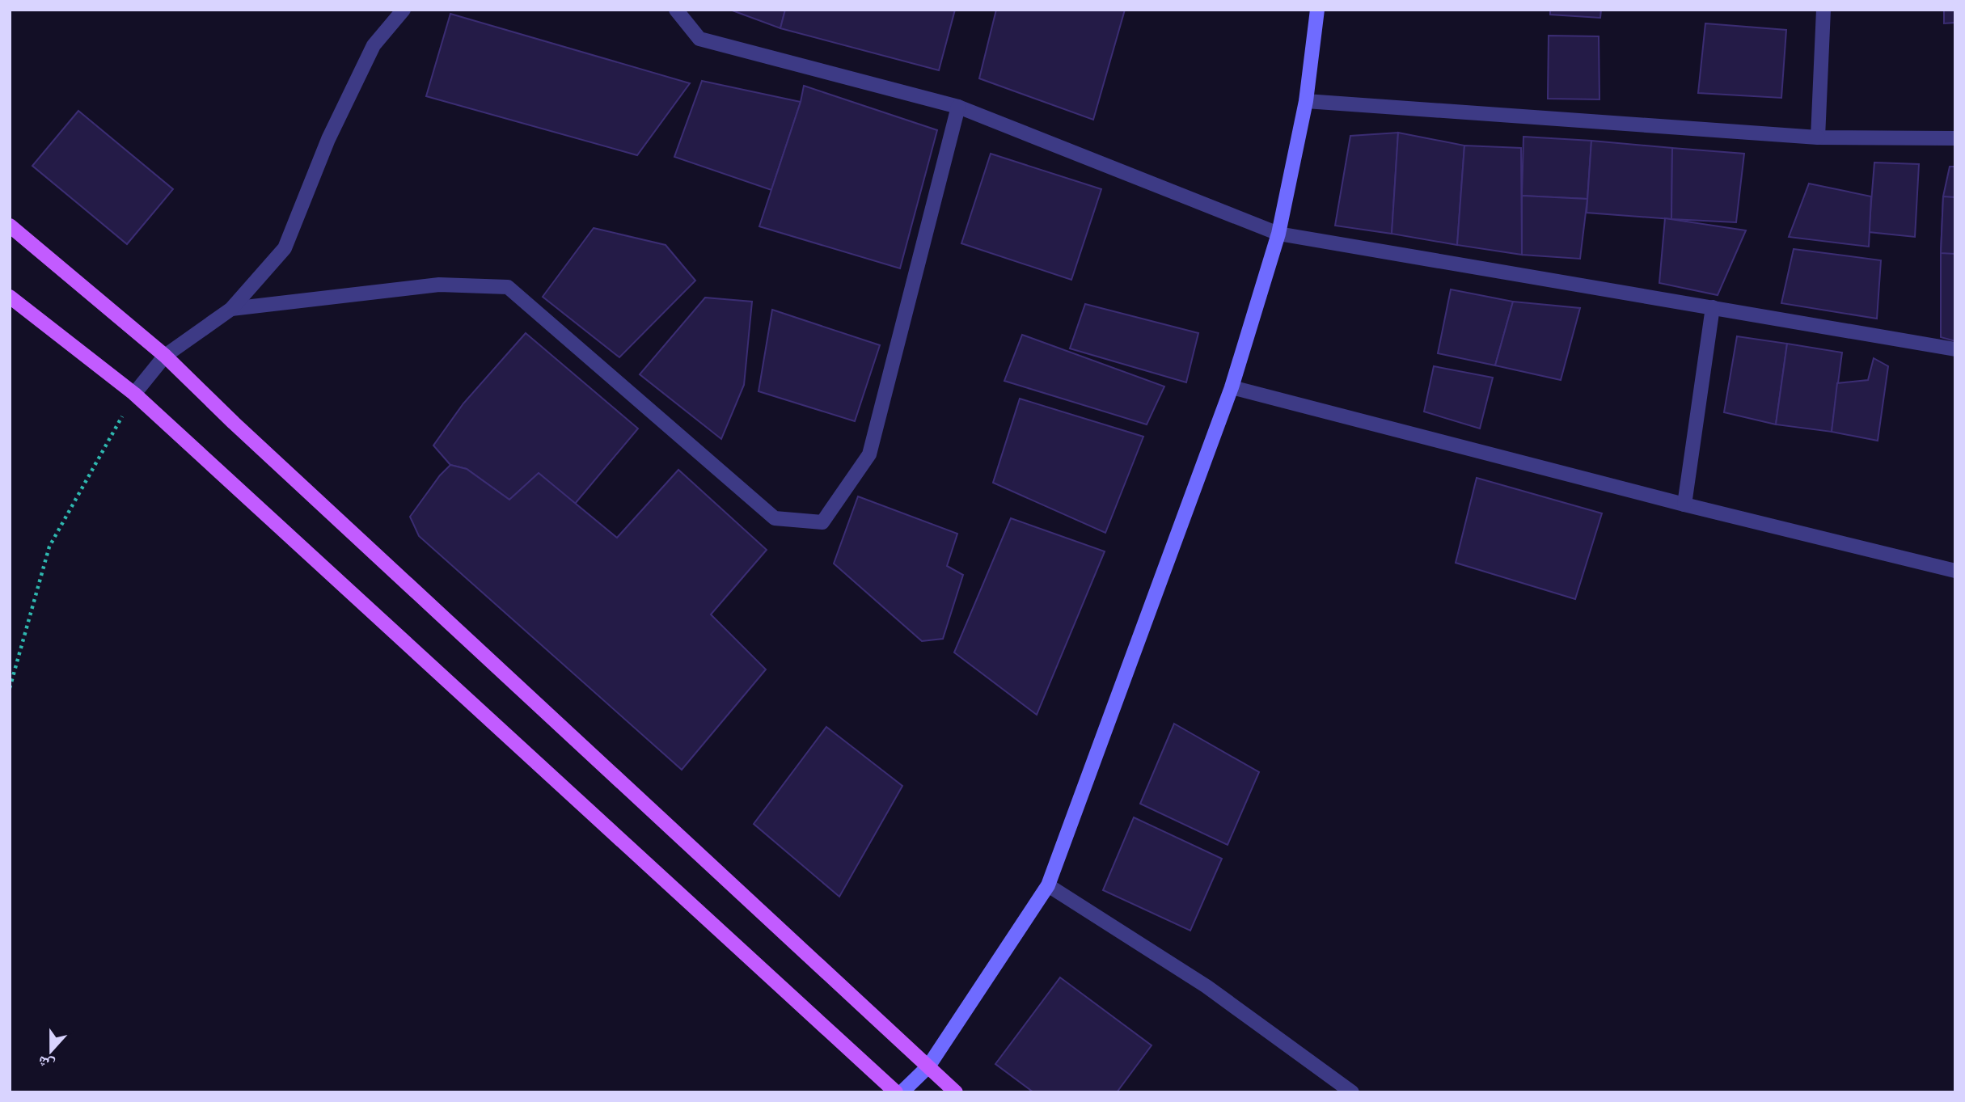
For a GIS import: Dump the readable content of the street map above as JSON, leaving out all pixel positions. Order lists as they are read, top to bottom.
{
  "north": "bottom"
}
